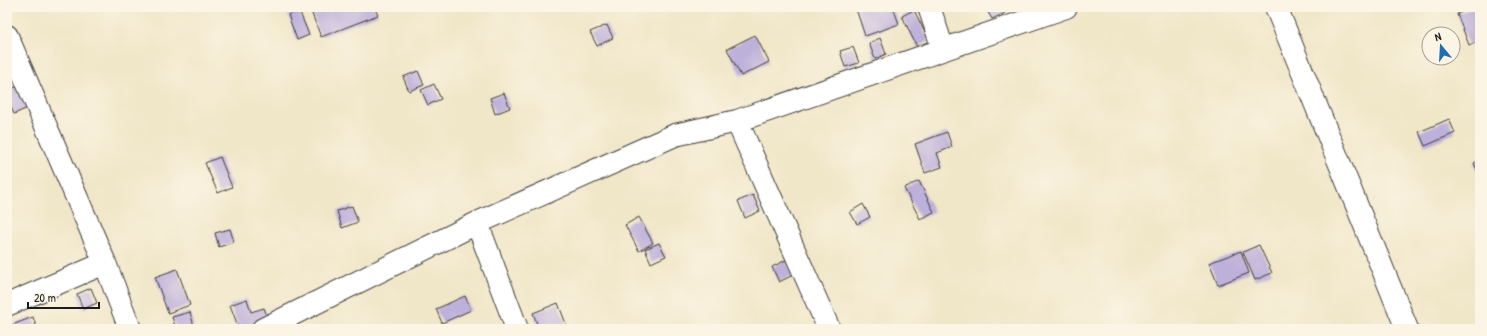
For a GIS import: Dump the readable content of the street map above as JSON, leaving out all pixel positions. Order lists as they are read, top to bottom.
{
  "scale_bar": "20 m",
  "north": "top"
}
